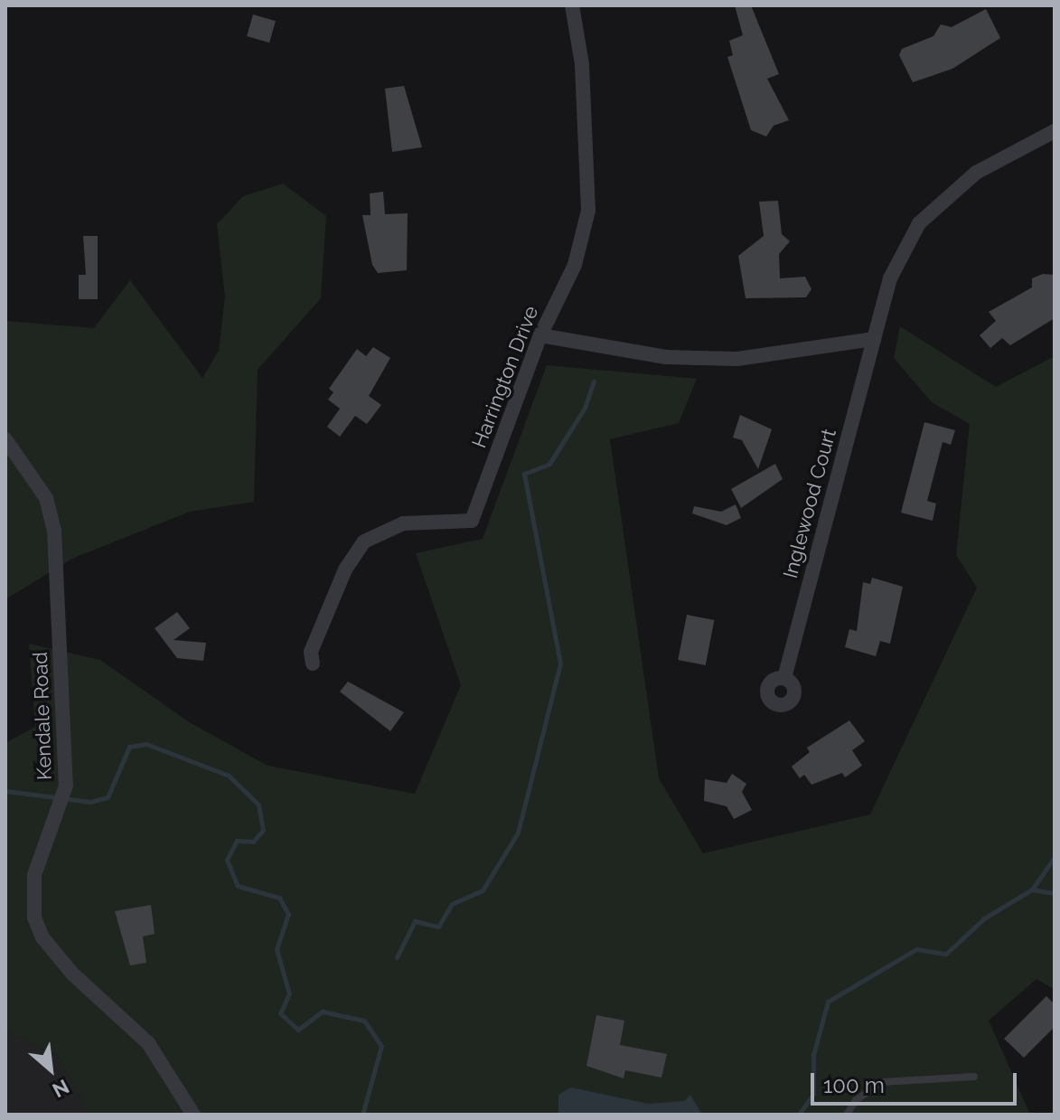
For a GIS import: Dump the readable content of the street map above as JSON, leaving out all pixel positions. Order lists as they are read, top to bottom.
{
  "streets": {
    "street": ["Harrington Drive", "Inglewood Court", "Kendale Road"]
  },
  "scale_bar": "100 m",
  "north": "bottom right"
}
